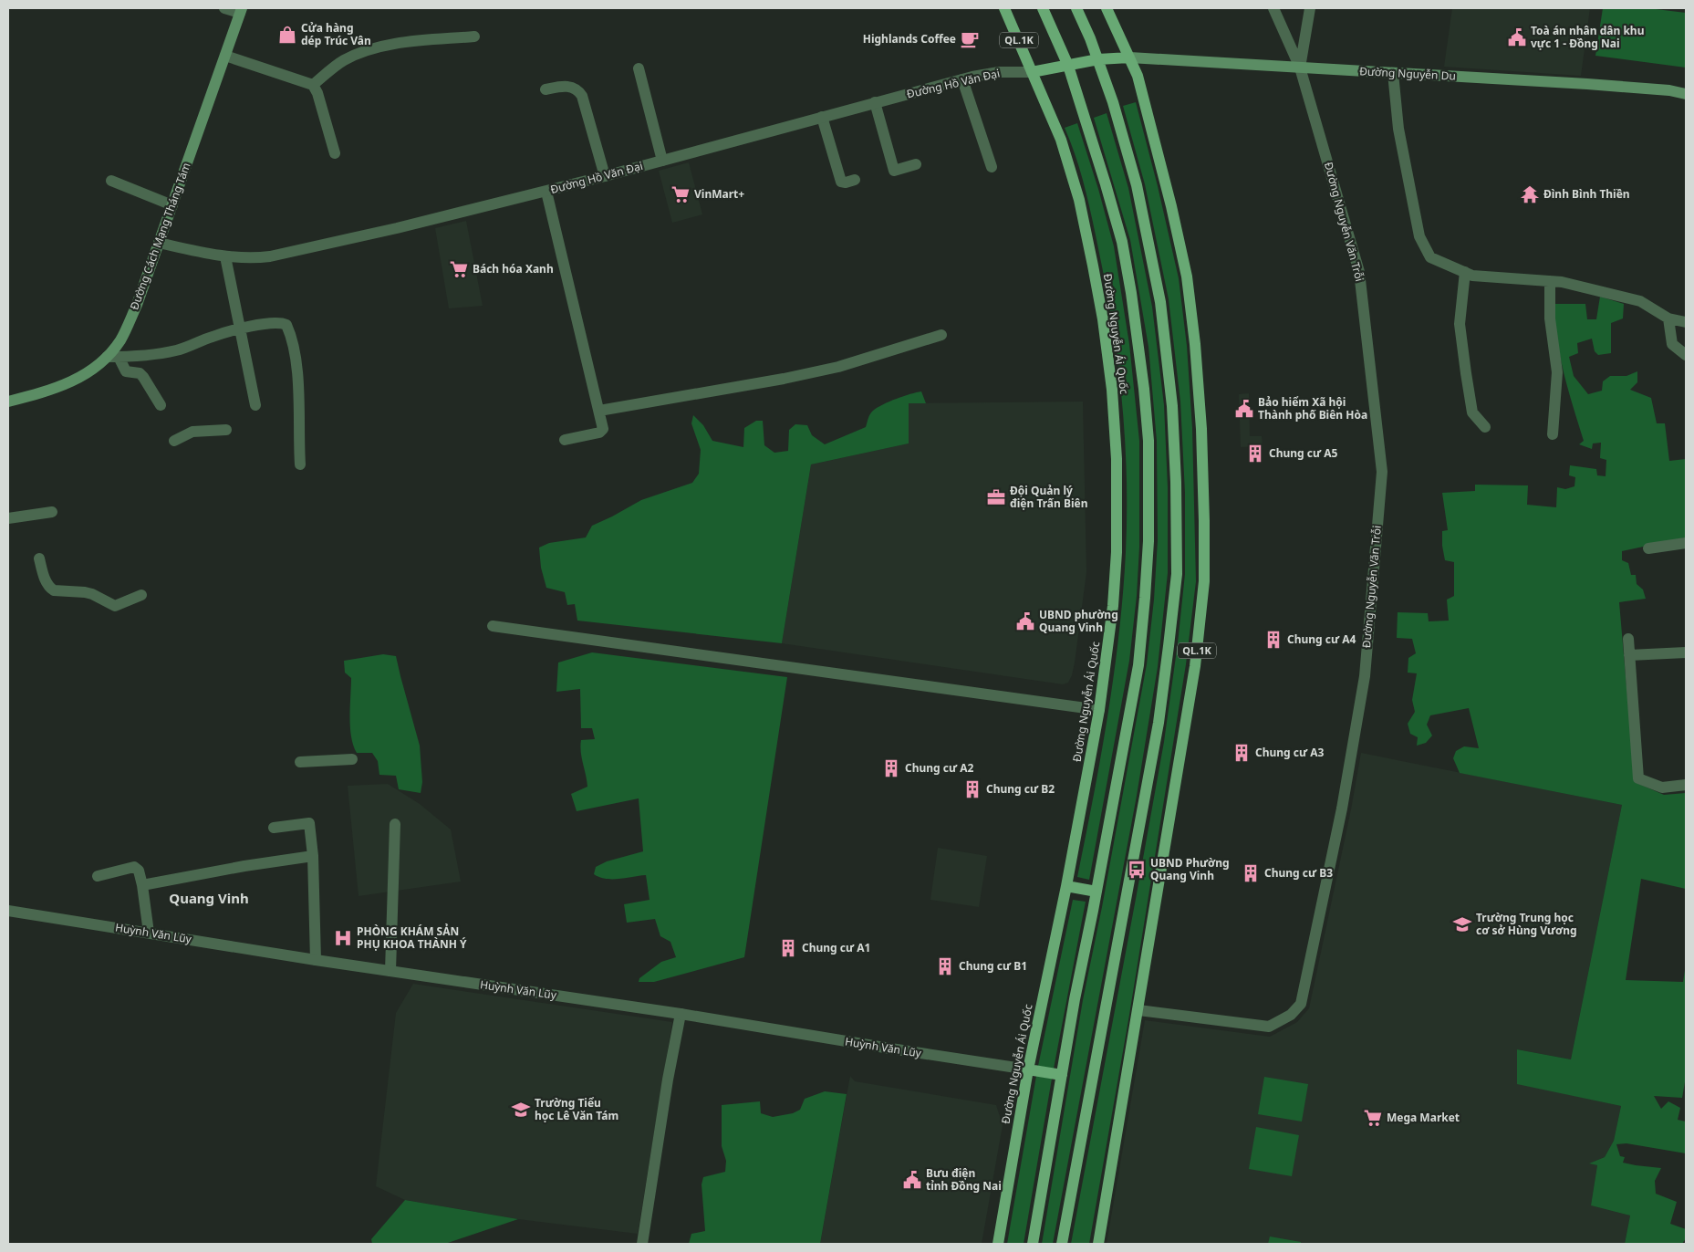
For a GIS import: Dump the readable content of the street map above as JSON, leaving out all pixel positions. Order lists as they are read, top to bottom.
{
  "streets": {
    "main road": [
      "QL.1K",
      "Đường Nguyễn Du",
      "Đường Cách Mạng Tháng Tám",
      "Đường Nguyễn Ái Quốc"
    ],
    "street": ["Đường Hồ Văn Đại", "Đường Nguyễn Văn Trỗi", "Huỳnh Văn Lũy"]
  },
  "crossings": [
    ["QL.1K", "Đường Nguyễn Du"],
    ["QL.1K", "Đường Nguyễn Văn Trỗi"],
    ["Đường Nguyễn Du", "Đường Nguyễn Văn Trỗi"],
    ["Đường Hồ Văn Đại", "Đường Cách Mạng Tháng Tám"],
    ["Đường Hồ Văn Đại", "Đường Nguyễn Ái Quốc"],
    ["Đường Nguyễn Ái Quốc", "Huỳnh Văn Lũy"]
  ],
  "districts": ["Quang Vinh"],
  "places": {
    "shop": ["Cửa hàng dép Trúc Vân"],
    "public building": [
      "Toà án nhân dân khu vực 1 - Đồng Nai",
      "Bảo hiểm Xã hội Thành phố Biên Hòa",
      "UBND phường Quang Vinh",
      "Bưu điện tỉnh Đồng Nai"
    ],
    "cafe": ["Highlands Coffee"],
    "supermarket": ["VinMart+", "Bách hóa Xanh", "Mega Market"],
    "temple": ["Đình Bình Thiền"],
    "building": [
      "Chung cư A5",
      "Chung cư A4",
      "Chung cư A3",
      "Chung cư A2",
      "Chung cư B2",
      "Chung cư B3",
      "Chung cư A1",
      "Chung cư B1"
    ],
    "office": ["Đội Quản lý điện Trấn Biên"],
    "bus stop": ["UBND Phường Quang Vinh"],
    "school or university": ["Trường Trung học cơ sở Hùng Vương", "Trường Tiểu học Lê Văn Tám"],
    "hospital": ["PHÒNG KHÁM SẢN PHỤ KHOA THÀNH Ý"]
  }
}
